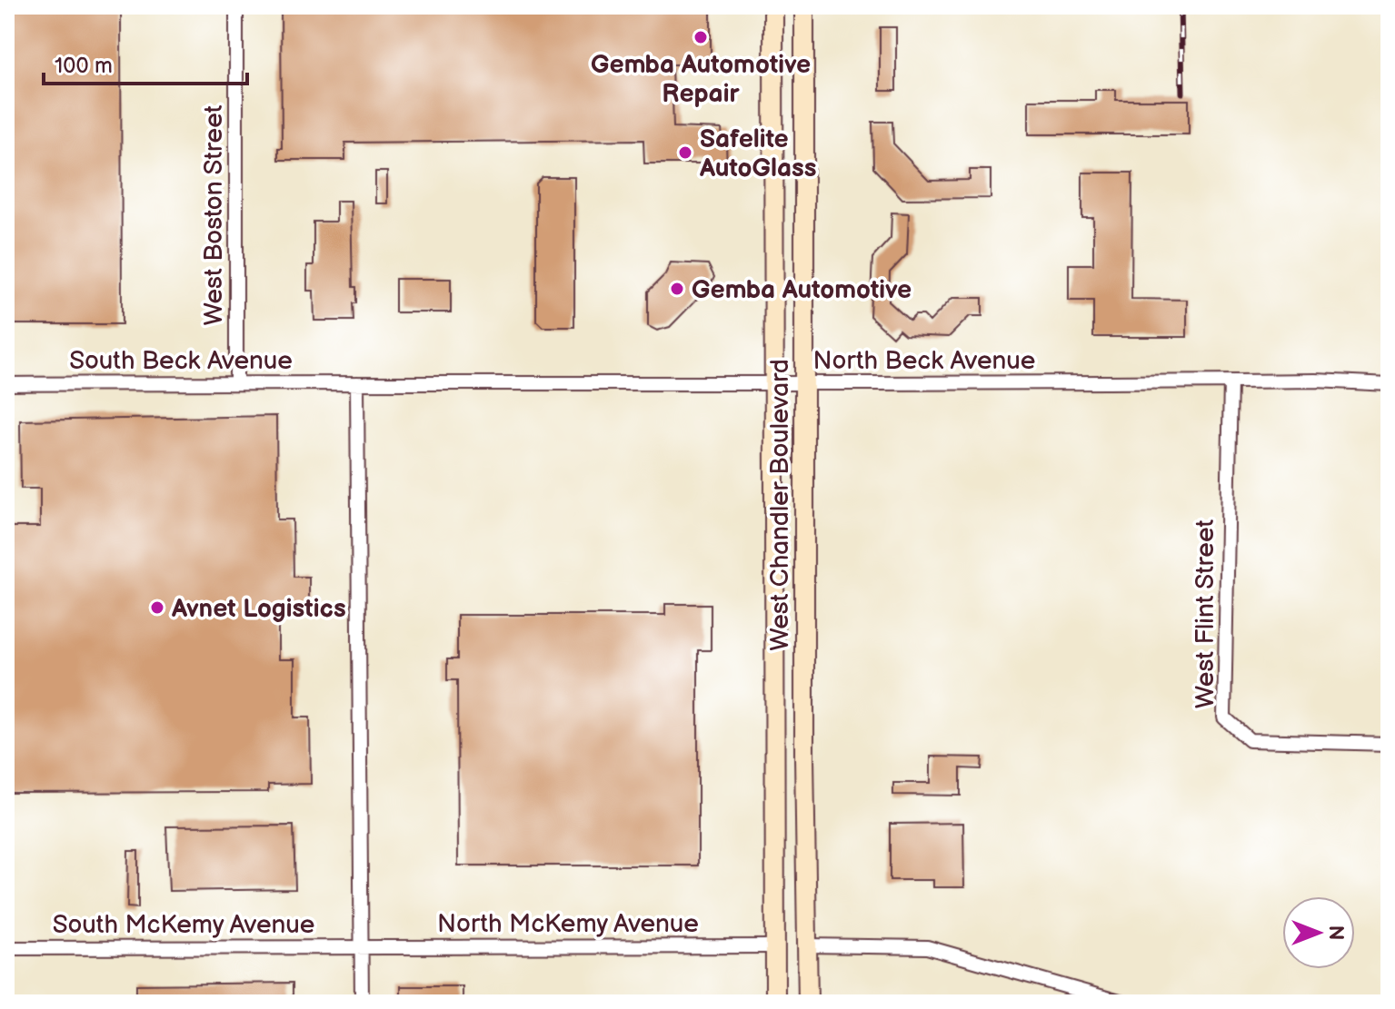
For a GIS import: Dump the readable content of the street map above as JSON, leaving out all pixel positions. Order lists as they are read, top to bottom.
{
  "streets": {
    "main road": ["West Chandler Boulevard"],
    "street": [
      "West Boston Street",
      "South Beck Avenue",
      "North Beck Avenue",
      "West Flint Street",
      "North McKemy Avenue",
      "South McKemy Avenue"
    ]
  },
  "crossings": [
    ["West Boston Street", "South Beck Avenue"],
    ["South Beck Avenue", "North Beck Avenue"],
    ["North Beck Avenue", "West Chandler Boulevard"],
    ["North Beck Avenue", "West Flint Street"],
    ["West Chandler Boulevard", "North McKemy Avenue"],
    ["North McKemy Avenue", "South McKemy Avenue"]
  ],
  "places": [
    "Gemba Automotive Repair",
    "Safelite AutoGlass",
    "Gemba Automotive",
    "Avnet Logistics"
  ],
  "scale_bar": "100 m",
  "north": "right"
}
